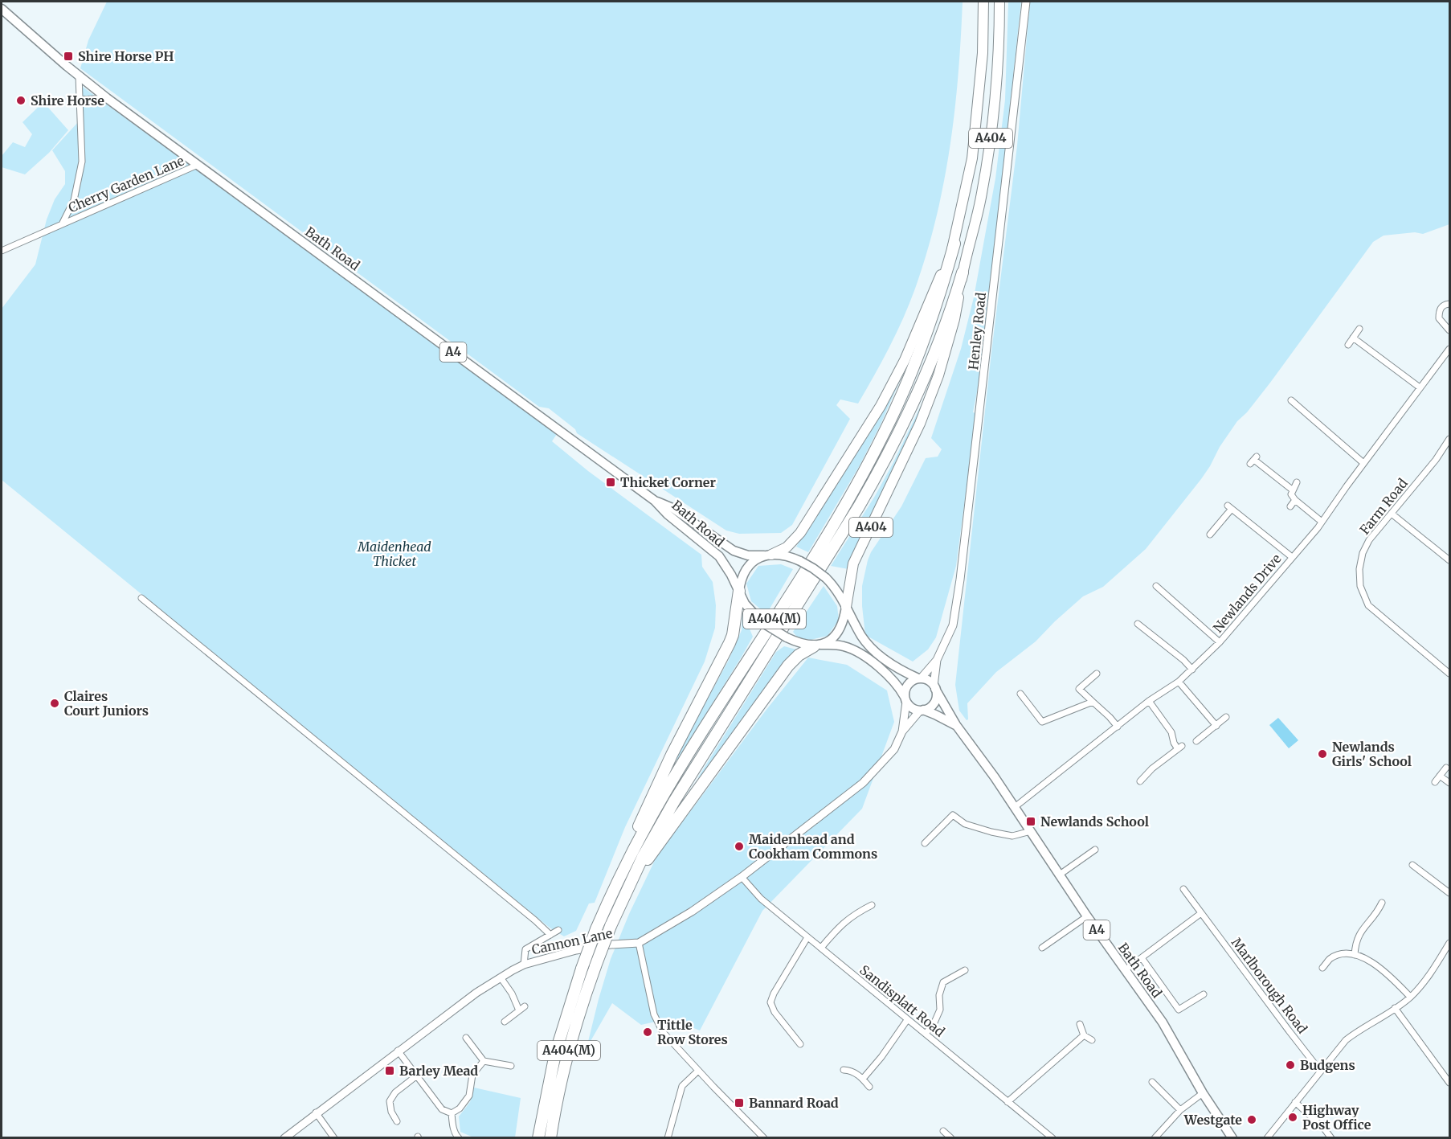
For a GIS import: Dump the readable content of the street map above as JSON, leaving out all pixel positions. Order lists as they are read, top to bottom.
{
  "streets": {
    "highway": ["A404", "A404(M)"],
    "main road": ["Bath Road", "A4"],
    "street": [
      "Cherry Garden Lane",
      "Henley Road",
      "Farm Road",
      "Newlands Drive",
      "Cannon Lane",
      "Marlborough Road",
      "Sandisplatt Road"
    ]
  },
  "crossings": [
    ["A404", "Bath Road"],
    ["A404", "A404(M)"],
    ["Cherry Garden Lane", "Bath Road"],
    ["Bath Road", "Henley Road"],
    ["Bath Road", "Newlands Drive"],
    ["Bath Road", "A404(M)"],
    ["Bath Road", "Cannon Lane"],
    ["Henley Road", "Cannon Lane"],
    ["Cannon Lane", "Sandisplatt Road"]
  ],
  "parks": ["Maidenhead Thicket"],
  "places": {
    "transit": [
      "Shire Horse PH",
      "Thicket Corner",
      "Newlands School",
      "Barley Mead",
      "Bannard Road"
    ],
    "other": [
      "Shire Horse",
      "Claires Court Juniors",
      "Newlands Girls' School",
      "Maidenhead and Cookham Commons",
      "Tittle Row Stores",
      "Budgens",
      "Highway Post Office",
      "Westgate"
    ]
  }
}
